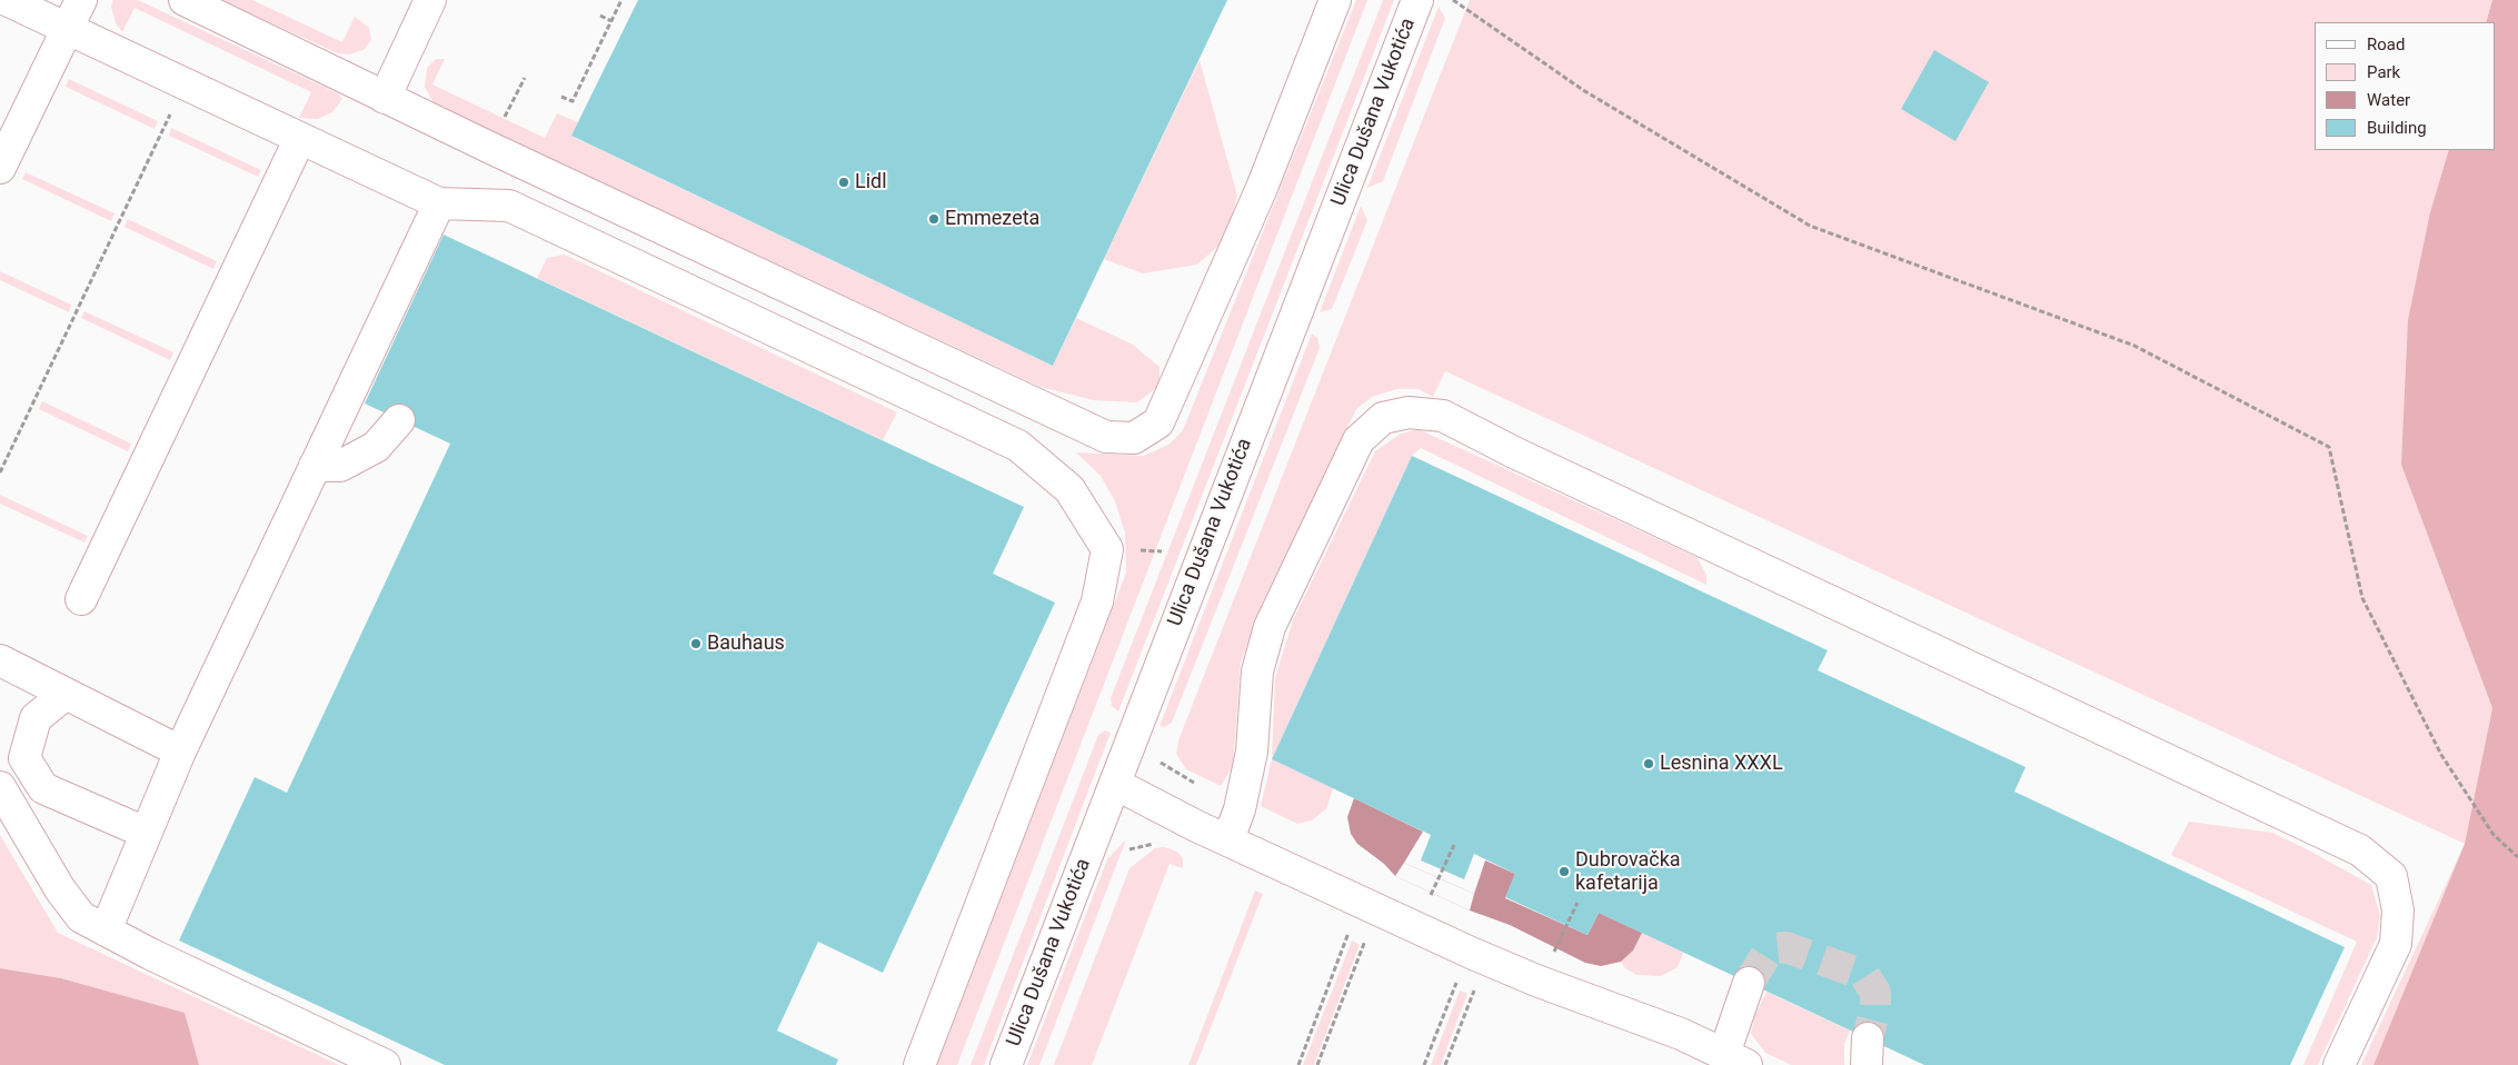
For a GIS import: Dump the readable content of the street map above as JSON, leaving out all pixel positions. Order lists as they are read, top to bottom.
{
  "streets": {
    "street": ["Ulica Dušana Vukotića"]
  },
  "places": [
    "Lidl",
    "Emmezeta",
    "Bauhaus",
    "Lesnina XXXL",
    "Dubrovačka kafetarija"
  ],
  "legend": [
    "Road",
    "Park",
    "Water",
    "Building"
  ]
}
